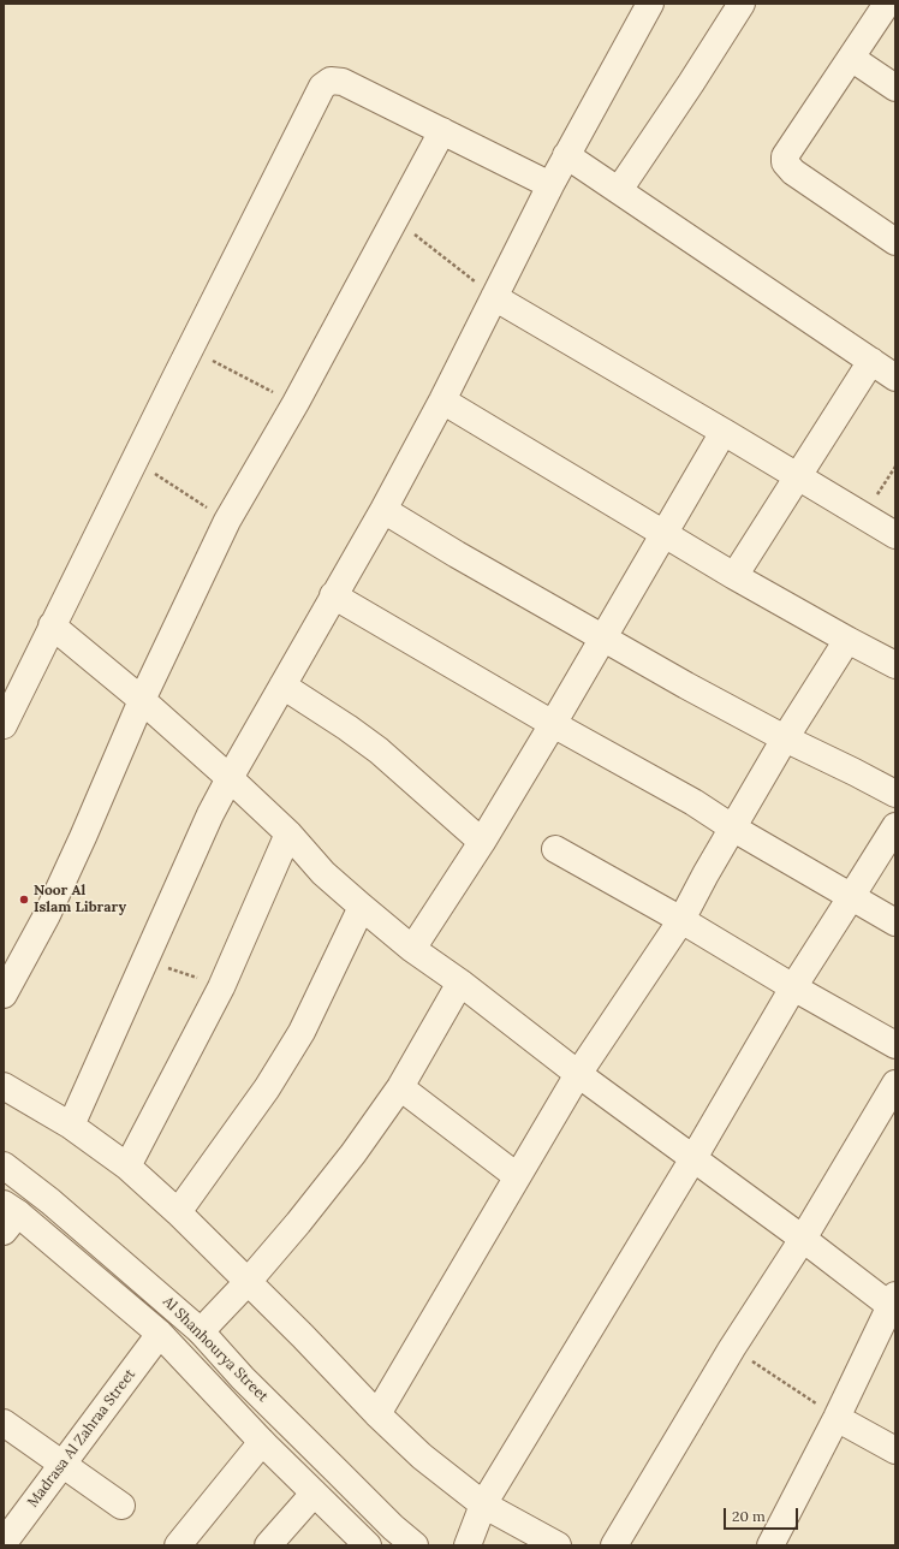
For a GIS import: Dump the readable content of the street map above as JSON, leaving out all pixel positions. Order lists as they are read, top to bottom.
{
  "streets": {
    "street": ["Al Shanhourya Street", "Madrasa Al Zahraa Street"]
  },
  "crossings": [
    ["Al Shanhourya Street", "Madrasa Al Zahraa Street"]
  ],
  "places": ["Noor Al Islam Library"],
  "scale_bar": "20 m"
}
